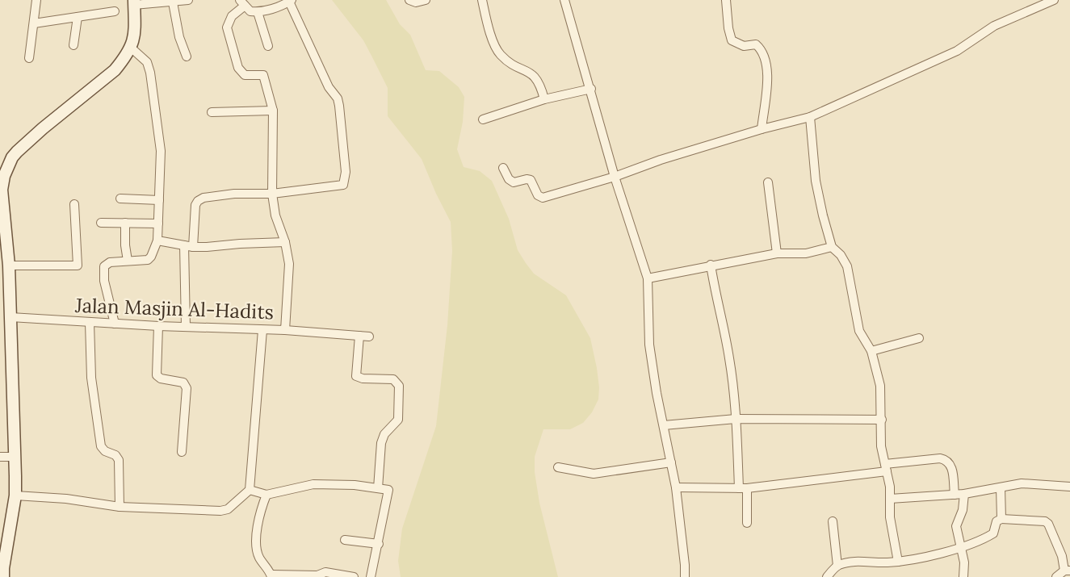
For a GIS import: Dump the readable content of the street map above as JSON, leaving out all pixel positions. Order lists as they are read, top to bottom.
{
  "streets": {
    "street": ["Jalan Masjin Al-Hadits"]
  }
}
